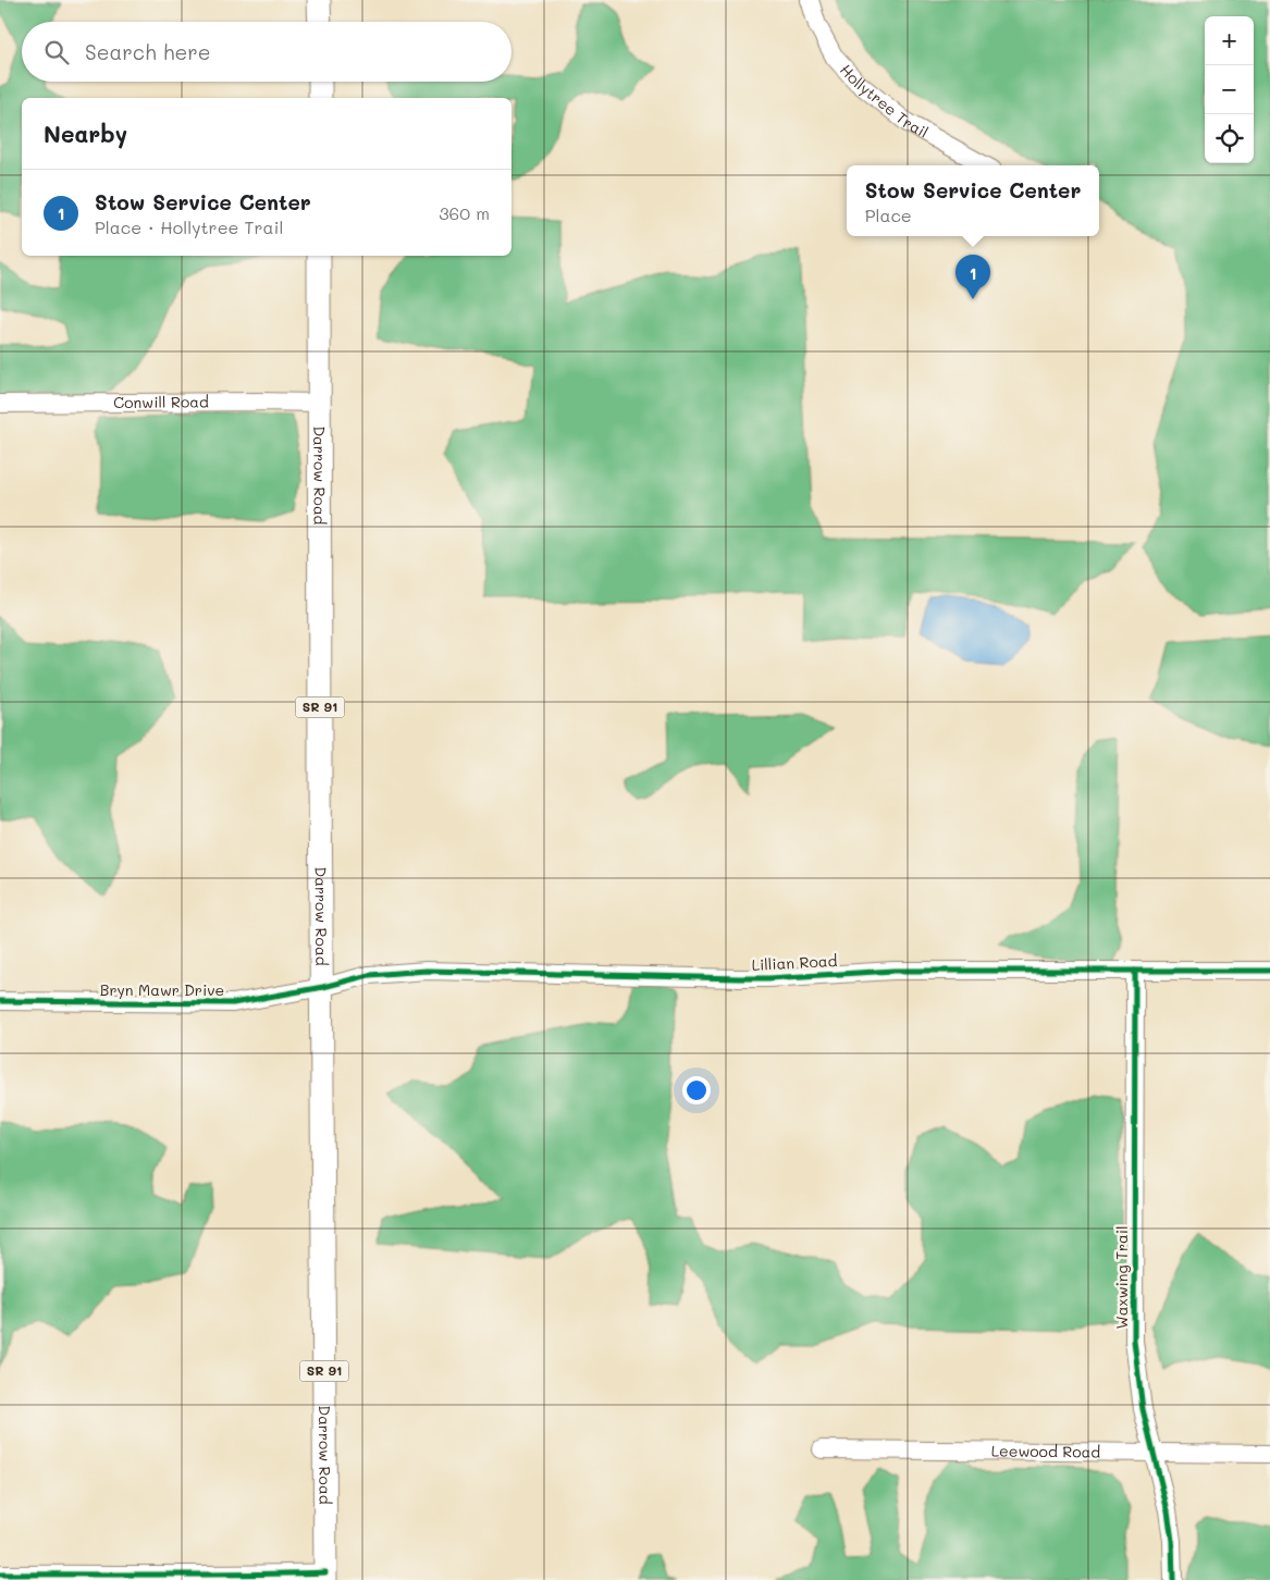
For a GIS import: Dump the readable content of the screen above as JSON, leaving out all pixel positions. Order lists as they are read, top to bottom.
{
  "streets": {
    "main road": ["Darrow Road", "SR 91"],
    "street": [
      "Hollytree Trail",
      "Conwill Road",
      "Lillian Road",
      "Bryn Mawr Drive",
      "Waxwing Trail",
      "Leewood Road"
    ]
  },
  "crossings": [
    ["Conwill Road", "Darrow Road"],
    ["Darrow Road", "Lillian Road"],
    ["Darrow Road", "Bryn Mawr Drive"],
    ["Lillian Road", "Bryn Mawr Drive"],
    ["Lillian Road", "Waxwing Trail"],
    ["Waxwing Trail", "Leewood Road"]
  ],
  "page": {
    "map_buttons": ["+", "−"],
    "search": "Search here",
    "heading": "Nearby",
    "popup": ["Stow Service Center", "Place"],
    "list": [
      {
        "mark": "1",
        "name": "Stow Service Center",
        "note": "Place · Hollytree Trail",
        "value": "360 m"
      }
    ],
    "pins": "1"
  }
}
